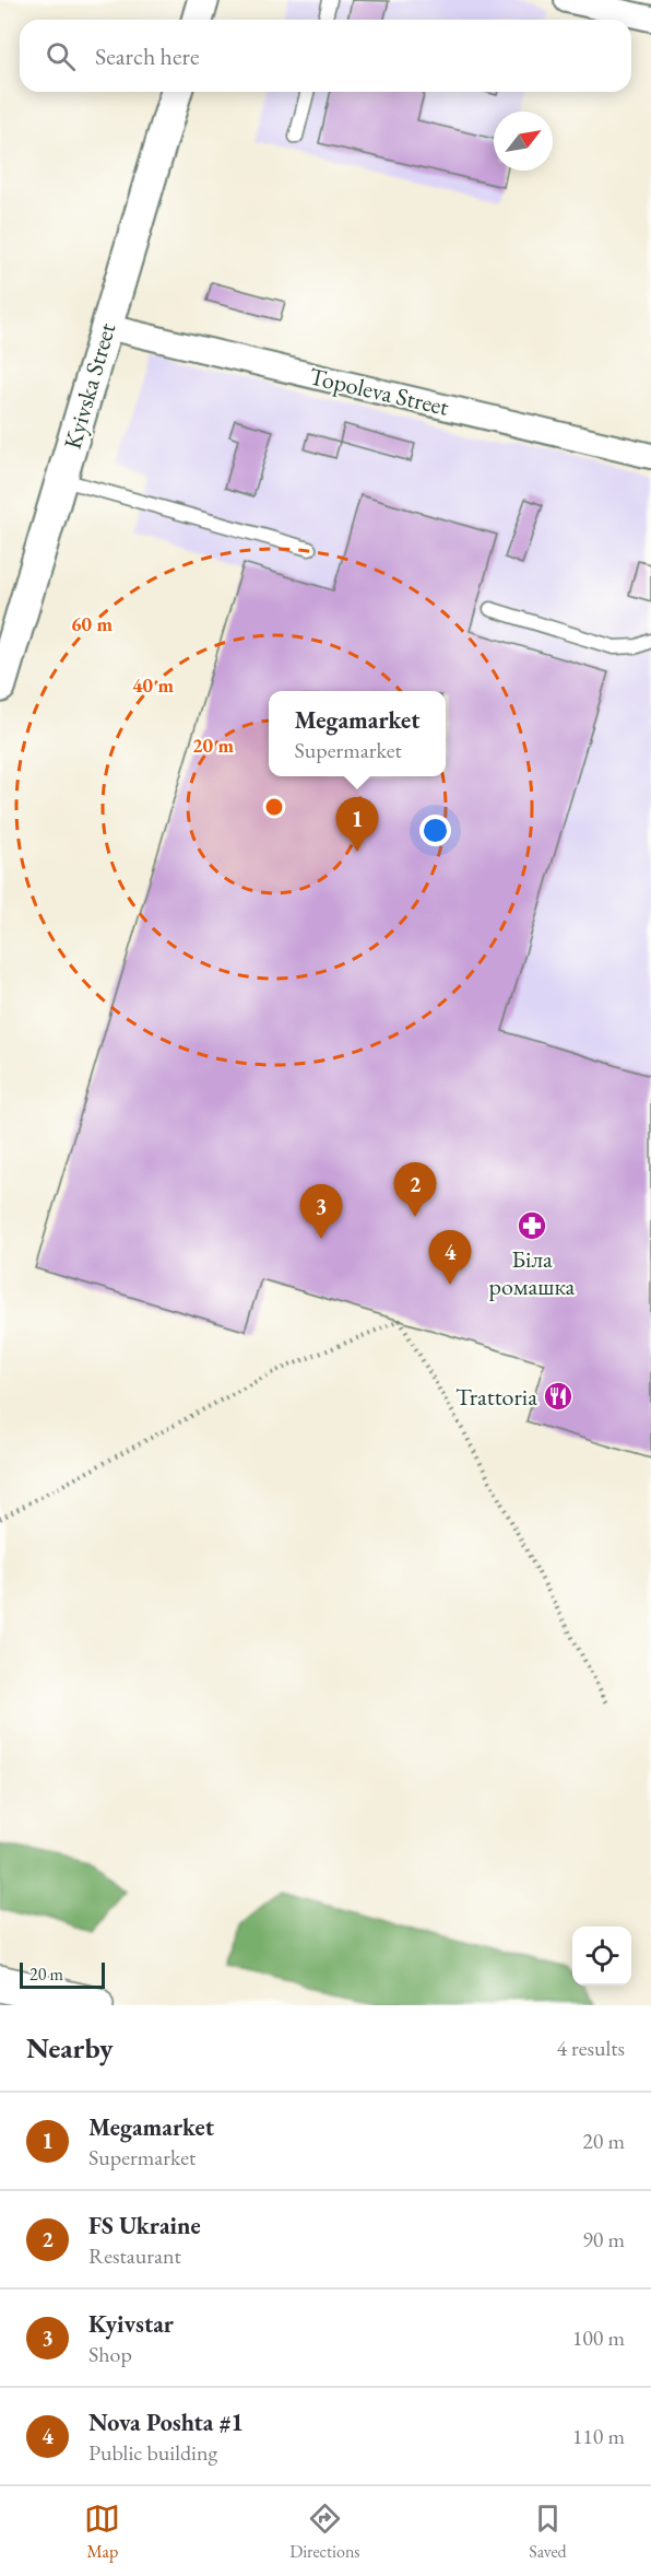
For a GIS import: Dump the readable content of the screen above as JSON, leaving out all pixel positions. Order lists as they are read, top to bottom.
{
  "streets": {
    "street": ["Kyivska Street", "Topoleva Street"]
  },
  "crossings": [
    ["Kyivska Street", "Topoleva Street"]
  ],
  "places": {
    "pharmacy": ["Біла ромашка"],
    "restaurant": ["Trattoria"]
  },
  "scale_bar": "20 m",
  "north": "top right",
  "page": {
    "search": "Search here",
    "popup": ["Megamarket", "Supermarket"],
    "pins": [
      "1",
      "2",
      "3",
      "4"
    ],
    "scale": "20 m",
    "heading": ["Nearby", "4 results"],
    "list": [
      {
        "mark": "1",
        "name": "Megamarket",
        "note": "Supermarket",
        "value": "20 m"
      },
      {
        "mark": "2",
        "name": "FS Ukraine",
        "note": "Restaurant",
        "value": "90 m"
      },
      {
        "mark": "3",
        "name": "Kyivstar",
        "note": "Shop",
        "value": "100 m"
      },
      {
        "mark": "4",
        "name": "Nova Poshta #1",
        "note": "Public building",
        "value": "110 m"
      }
    ],
    "nav": ["Map", "Directions", "Saved"]
  },
  "rings": ["60 m", "40 m", "20 m"]
}
